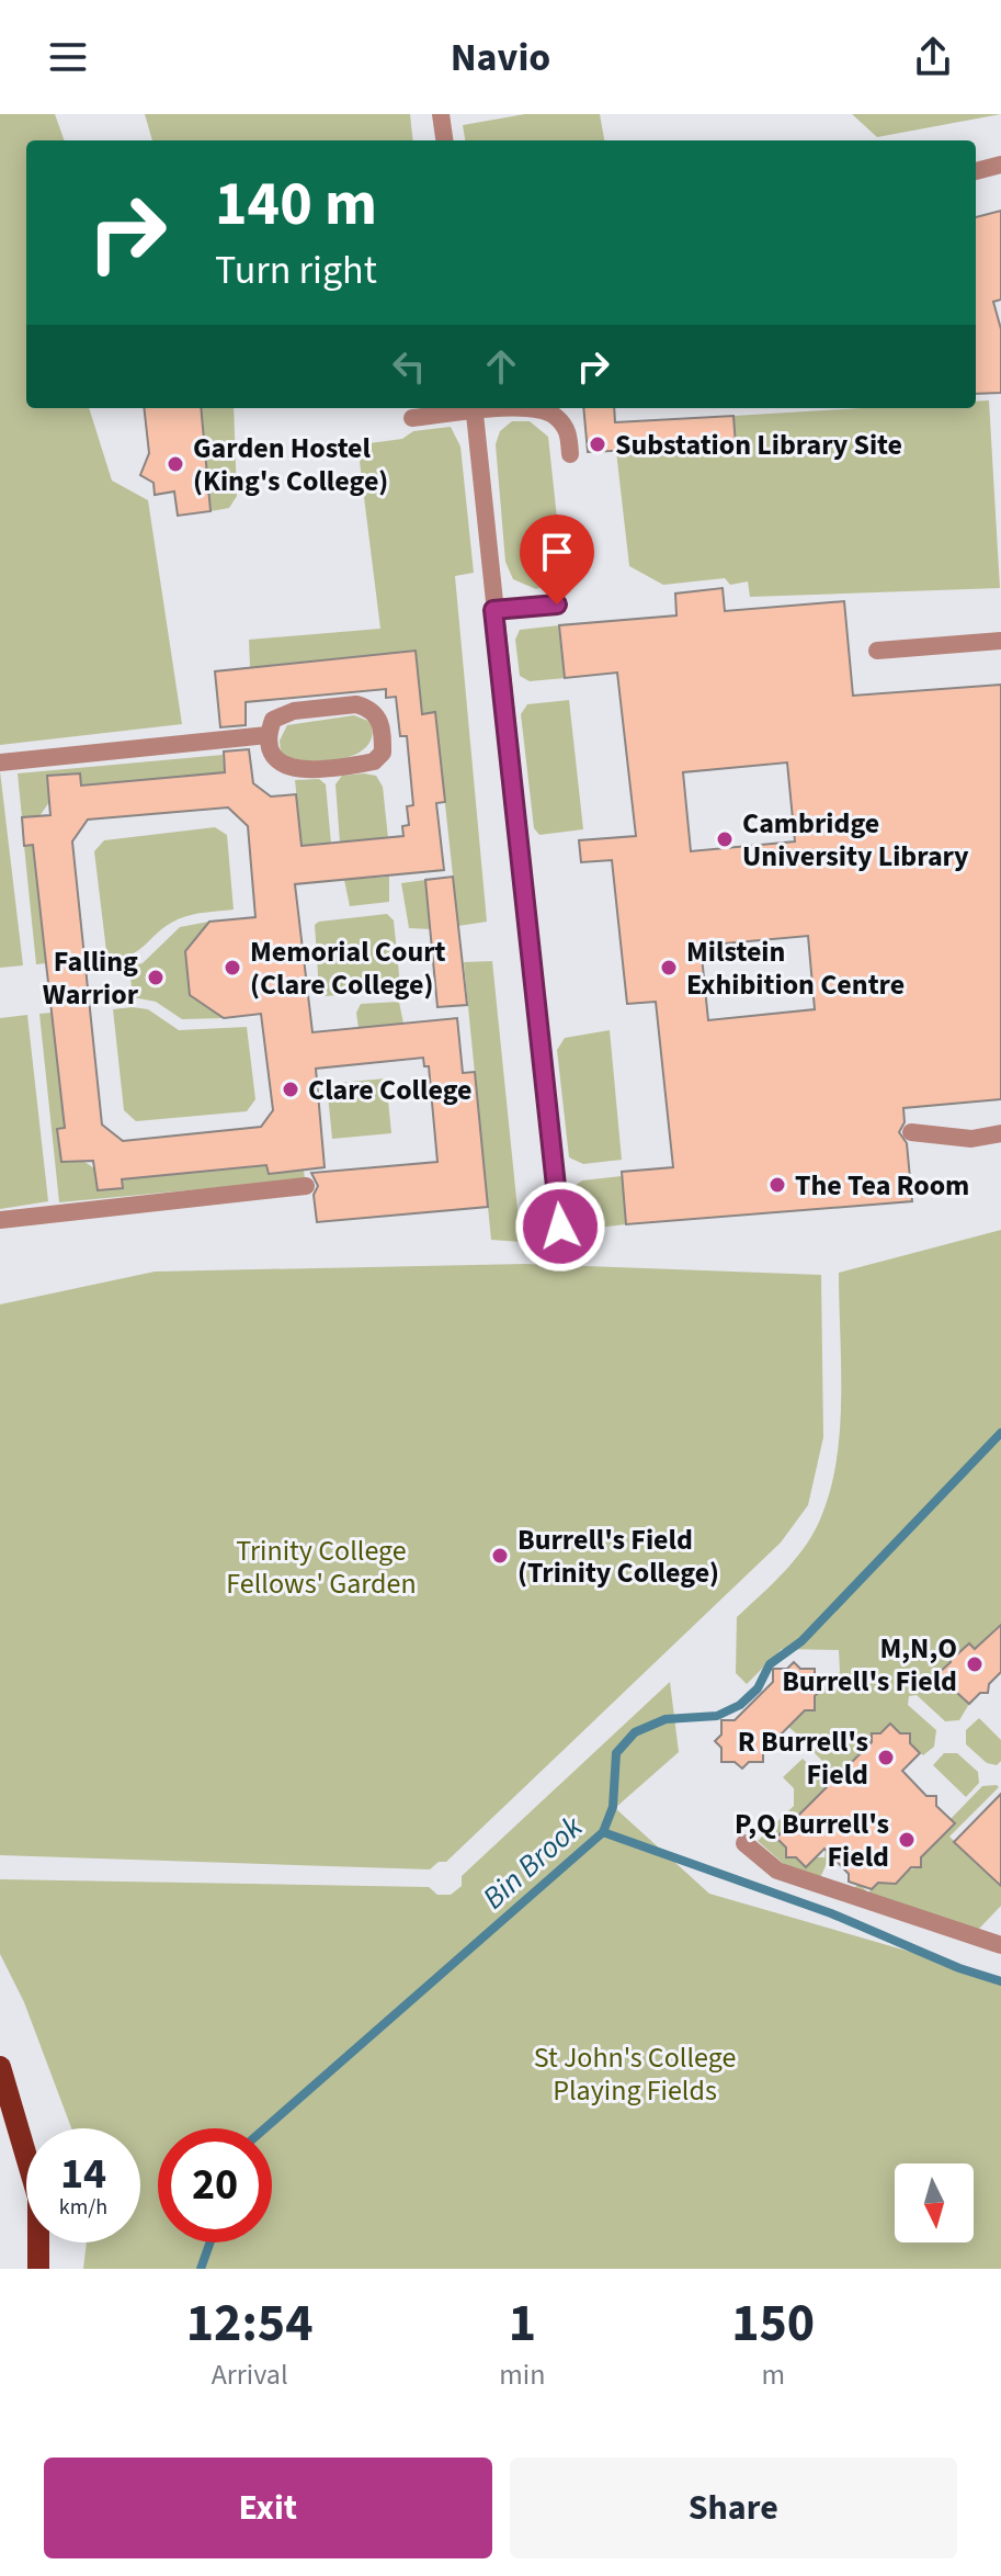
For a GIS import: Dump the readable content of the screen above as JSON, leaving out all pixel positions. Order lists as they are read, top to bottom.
{
  "water": ["Bin Brook"],
  "parks": ["Trinity College Fellows' Garden", "St John's College Playing Fields"],
  "places": [
    "Substation Library Site",
    "Garden Hostel (King's College)",
    "Cambridge University Library",
    "Memorial Court (Clare College)",
    "Milstein Exhibition Centre",
    "Falling Warrior",
    "Clare College",
    "The Tea Room",
    "Burrell's Field (Trinity College)",
    "M,N,O Burrell's Field",
    "R Burrell's Field",
    "P,Q Burrell's Field"
  ],
  "north": "bottom",
  "page": {
    "header": "Navio",
    "turn": ["140 m", "Turn right"],
    "speed": "14 km/h",
    "limit": "20",
    "eta": [
      "12:54",
      "Arrival",
      "1",
      "min",
      "150",
      "m"
    ],
    "buttons": ["Exit", "Share"]
  }
}
